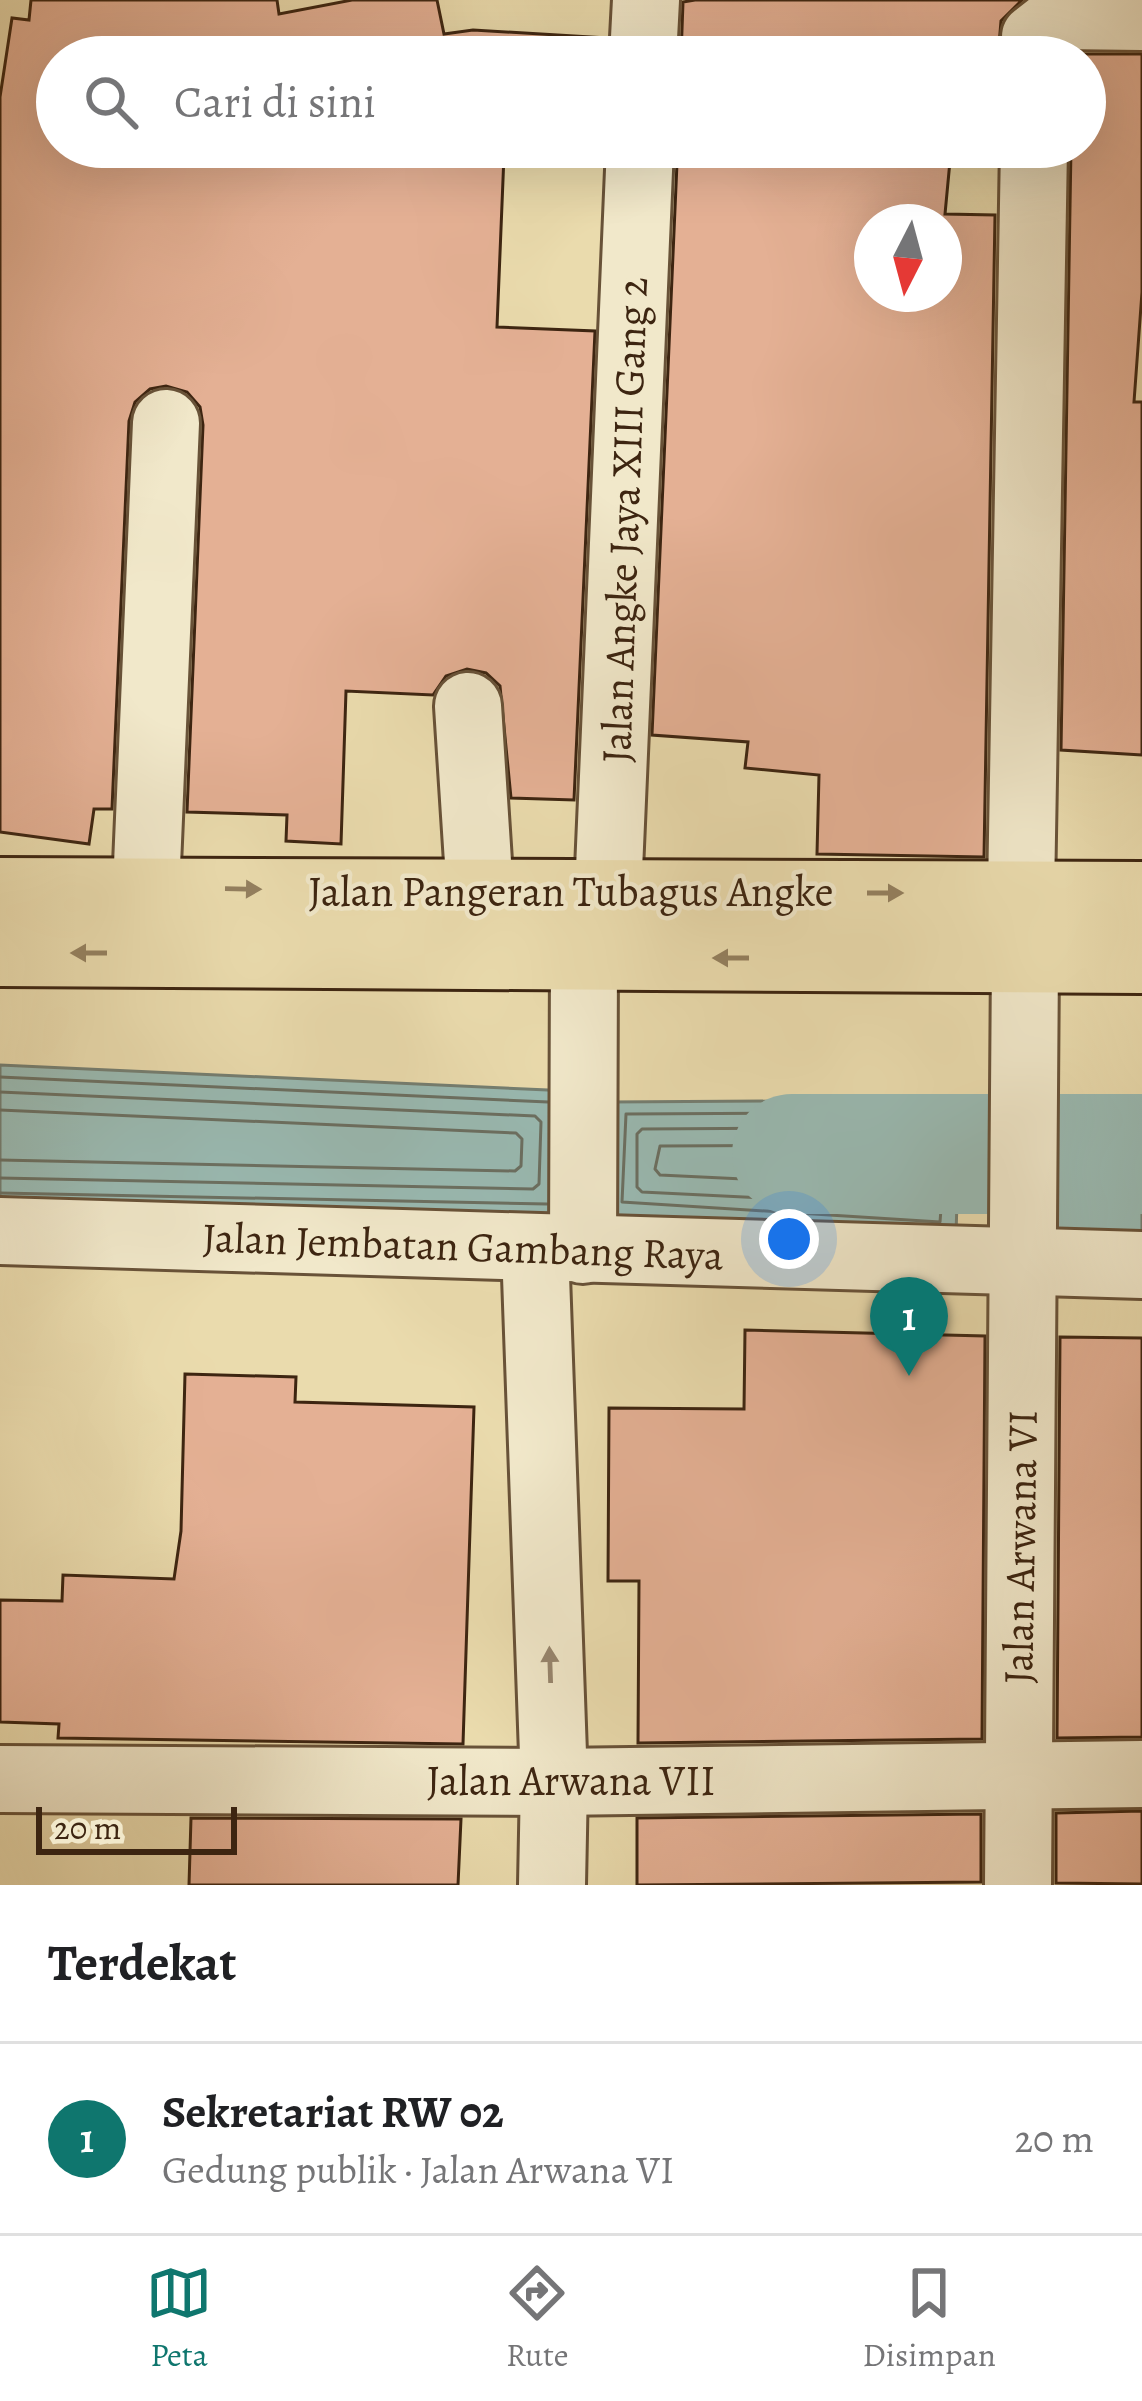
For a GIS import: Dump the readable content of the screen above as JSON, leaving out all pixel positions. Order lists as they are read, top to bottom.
{
  "streets": {
    "main road": ["Jalan Pangeran Tubagus Angke"],
    "street": [
      "Jalan Angke Jaya XIII Gang 2",
      "Jalan Jembatan Gambang Raya",
      "Jalan Arwana VI",
      "Jalan Arwana VII"
    ]
  },
  "crossings": [
    ["Jalan Angke Jaya XIII Gang 2", "Jalan Pangeran Tubagus Angke"],
    ["Jalan Pangeran Tubagus Angke", "Jalan Arwana VI"],
    ["Jalan Jembatan Gambang Raya", "Jalan Arwana VI"],
    ["Jalan Arwana VI", "Jalan Arwana VII"]
  ],
  "scale_bar": "20 m",
  "north": "bottom",
  "page": {
    "search": "Cari di sini",
    "pins": "1",
    "scale": "20 m",
    "heading": "Terdekat",
    "list": [
      {
        "mark": "1",
        "name": "Sekretariat RW 02",
        "note": "Gedung publik · Jalan Arwana VI",
        "value": "20 m"
      }
    ],
    "nav": ["Peta", "Rute", "Disimpan"]
  }
}
